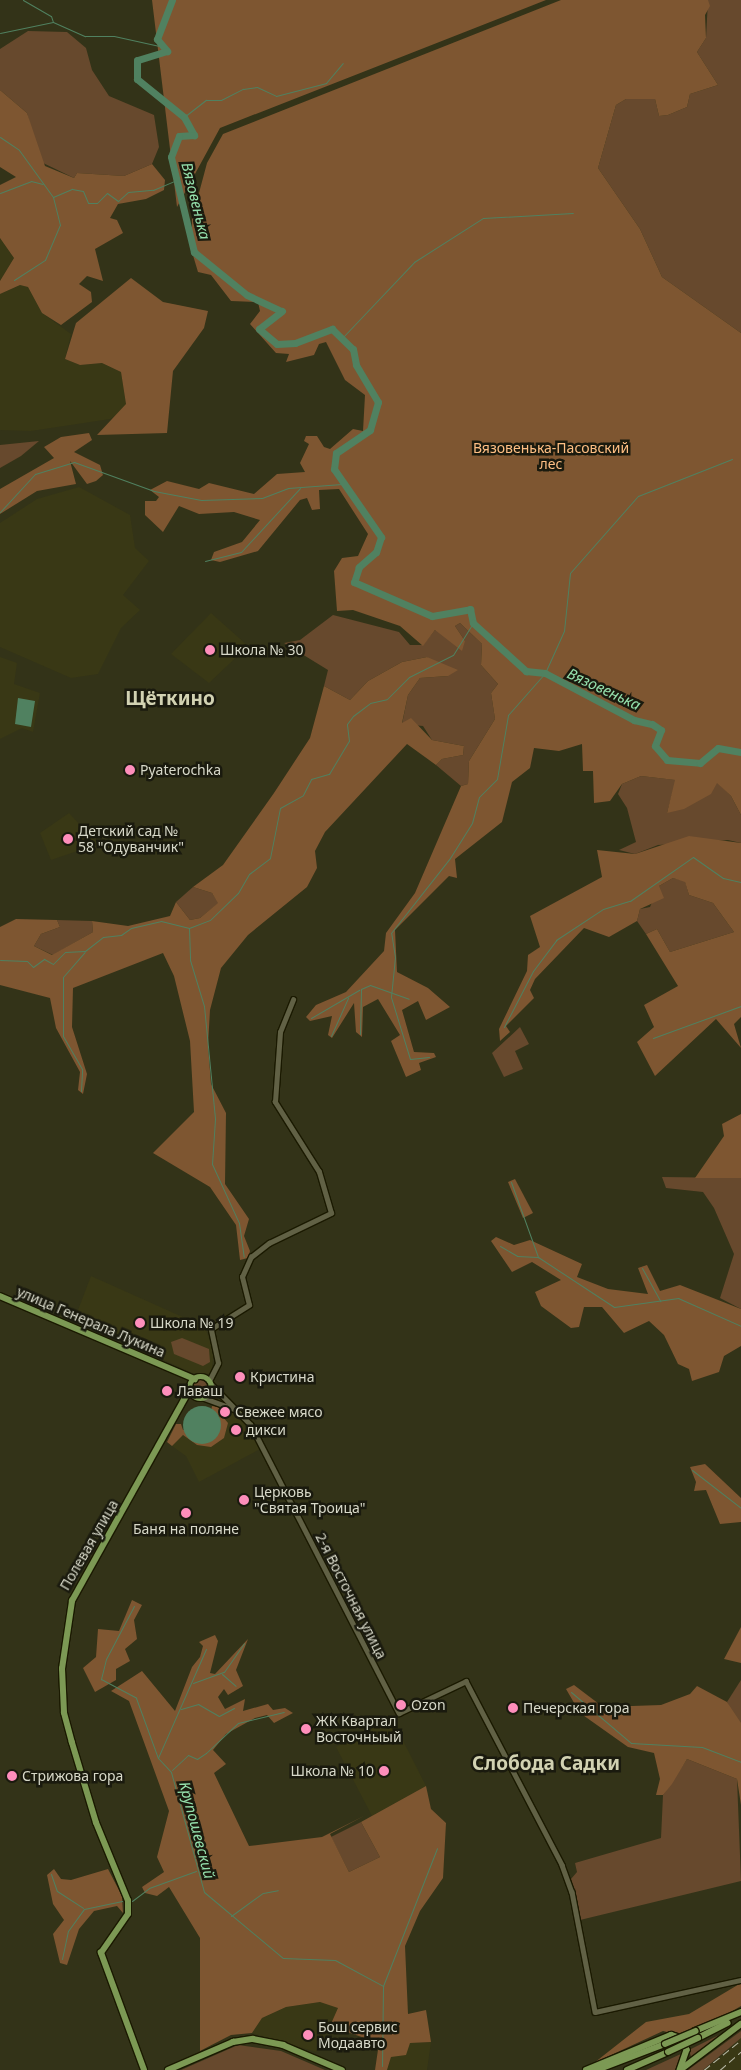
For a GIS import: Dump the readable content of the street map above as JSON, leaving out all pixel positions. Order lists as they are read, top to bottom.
{
  "streets": {
    "main road": ["улица Генерала Лукина", "Полевая улица"],
    "street": ["2-я Восточная улица"]
  },
  "crossings": [
    ["улица Генерала Лукина", "Полевая улица"],
    ["улица Генерала Лукина", "2-я Восточная улица"]
  ],
  "districts": ["Щёткино", "Слобода Садки"],
  "water": ["Вязовенька", "Крупошевский"],
  "parks": ["Вязовенька-Пасовский лес"],
  "places": [
    "Школа № 30",
    "Pyaterochka",
    "Детский сад № 58 \"Одуванчик\"",
    "Школа № 19",
    "Кристина",
    "Лаваш",
    "Свежее мясо",
    "дикси",
    "Церковь \"Святая Троица\"",
    "Баня на поляне",
    "Ozon",
    "Печерская гора",
    "ЖК Квартал Восточныый",
    "Школа № 10",
    "Стрижова гора",
    "Бош сервис Модаавто"
  ]
}
